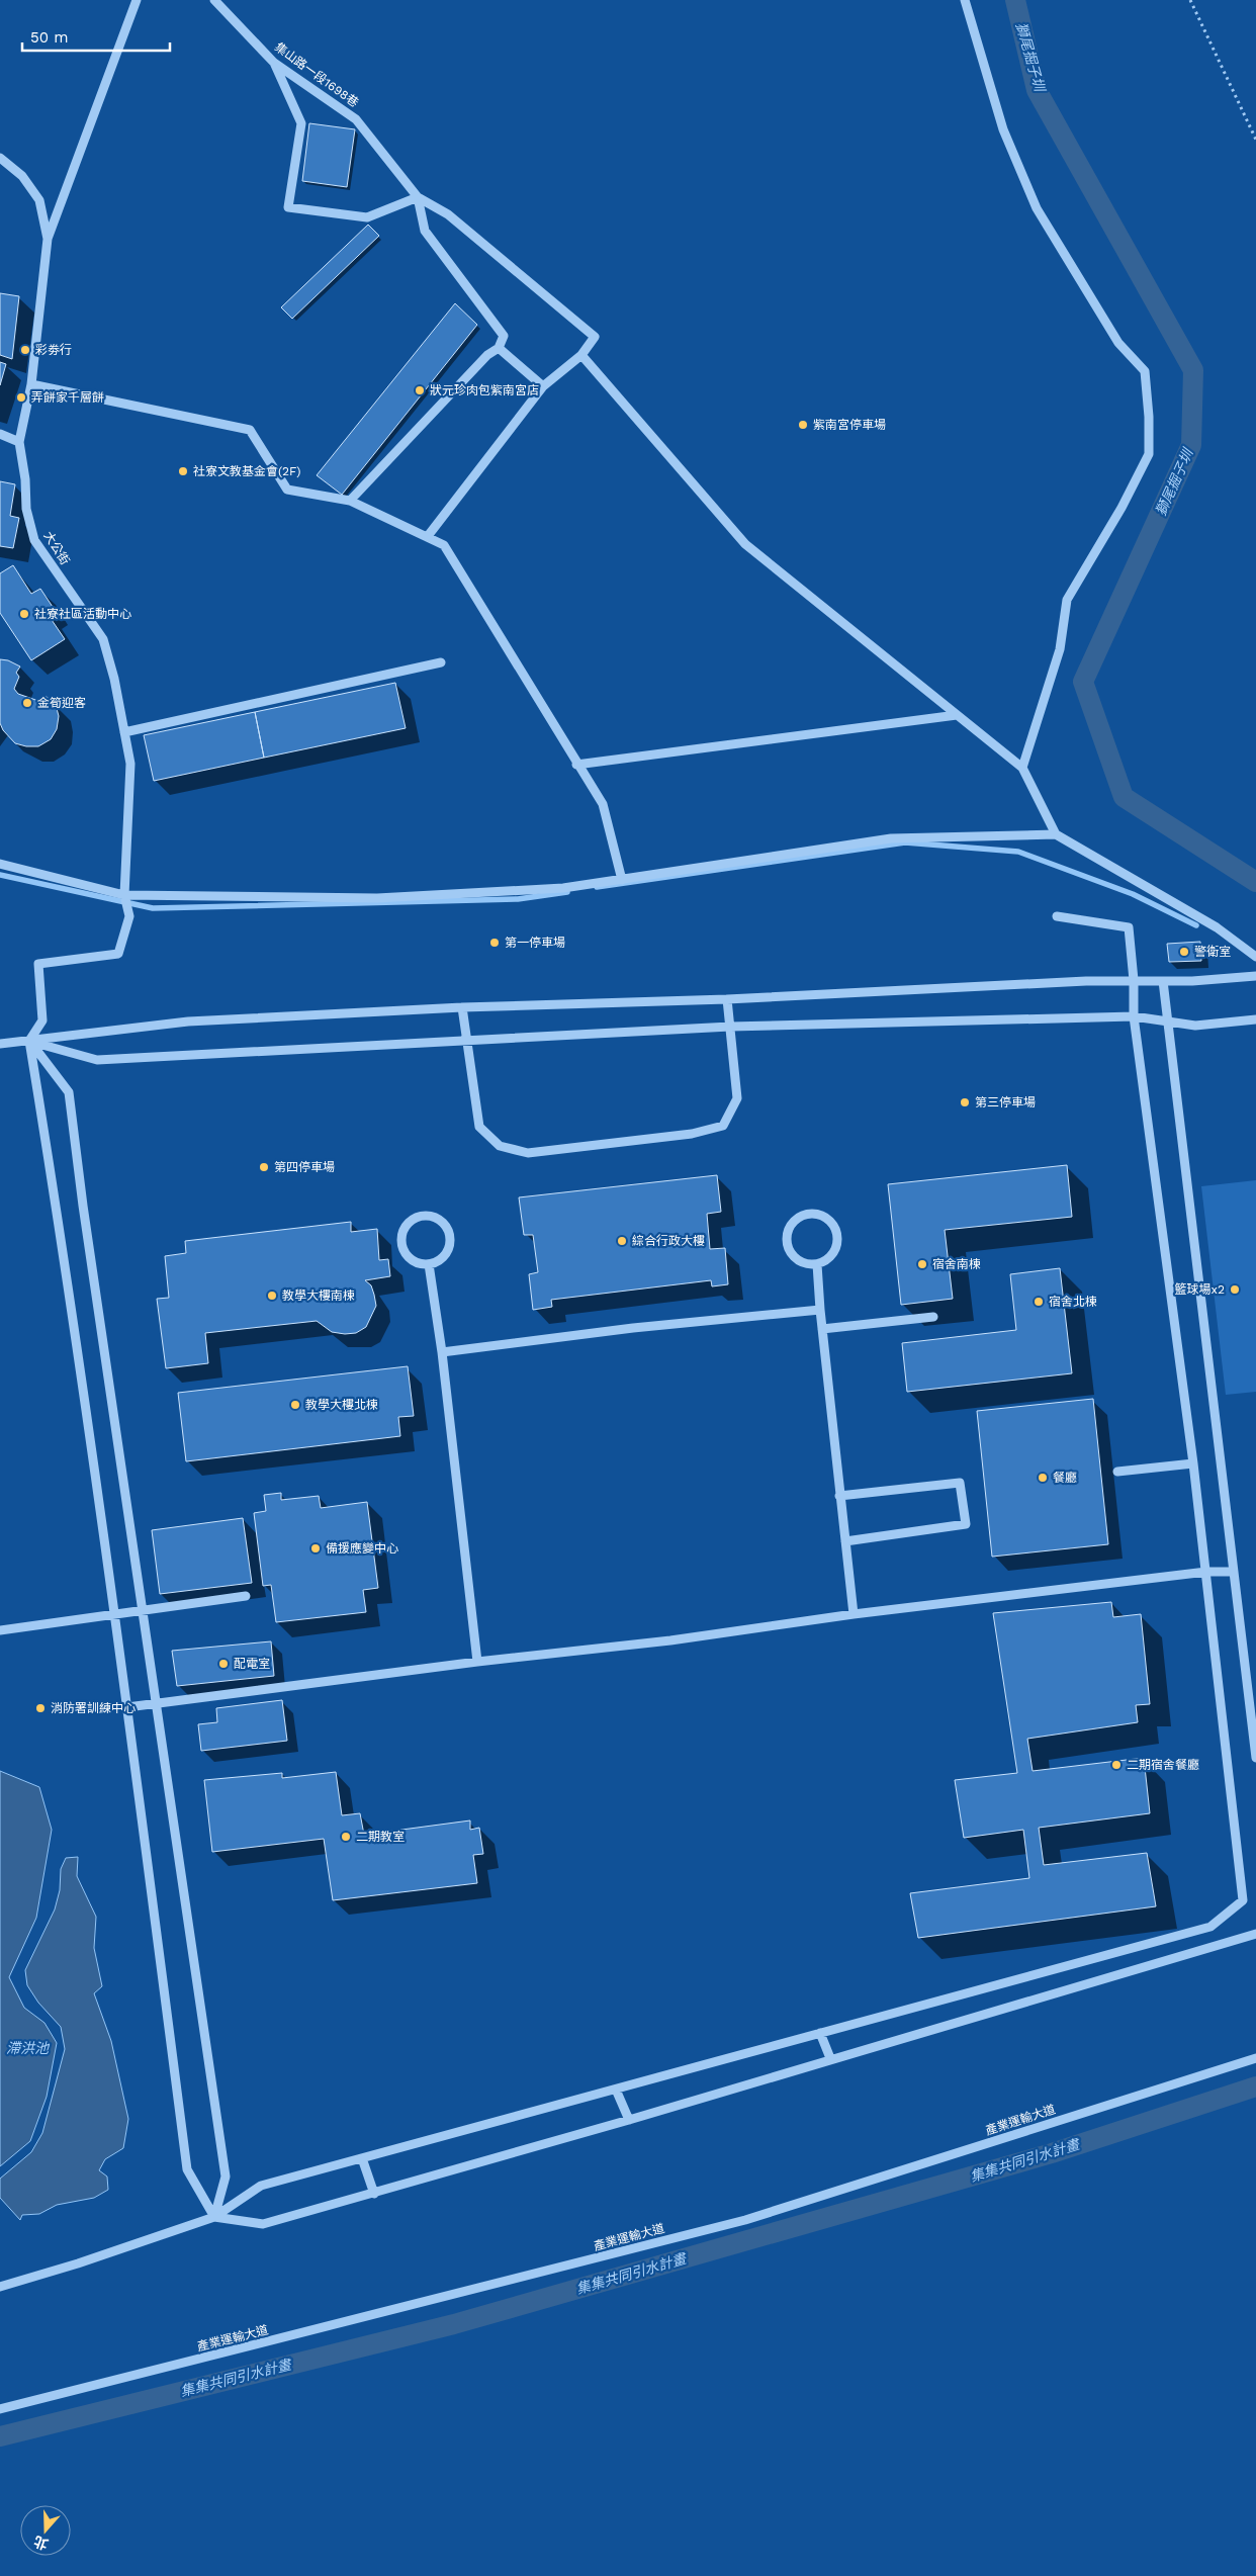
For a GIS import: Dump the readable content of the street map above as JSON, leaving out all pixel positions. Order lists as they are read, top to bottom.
{
  "streets": {
    "street": ["集山路一段1698巷", "大公街", "產業運輸大道"]
  },
  "water": ["獅尾掘子圳", "滯洪池", "集集共同引水計畫"],
  "places": [
    "彩劵行",
    "狀元珍肉包紫南宮店",
    "弄餅家千層餅",
    "紫南宮停車場",
    "社寮文教基金會(2F)",
    "社寮社區活動中心",
    "金筍迎客",
    "第一停車場",
    "警衛室",
    "第三停車場",
    "第四停車場",
    "綜合行政大樓",
    "宿舍南棟",
    "籃球場x2",
    "教學大樓南棟",
    "宿舍北棟",
    "教學大樓北棟",
    "餐廳",
    "備援應變中心",
    "配電室",
    "消防署訓練中心",
    "二期宿舍餐廳",
    "二期教室"
  ],
  "scale_bar": "50 m",
  "north": "bottom"
}
